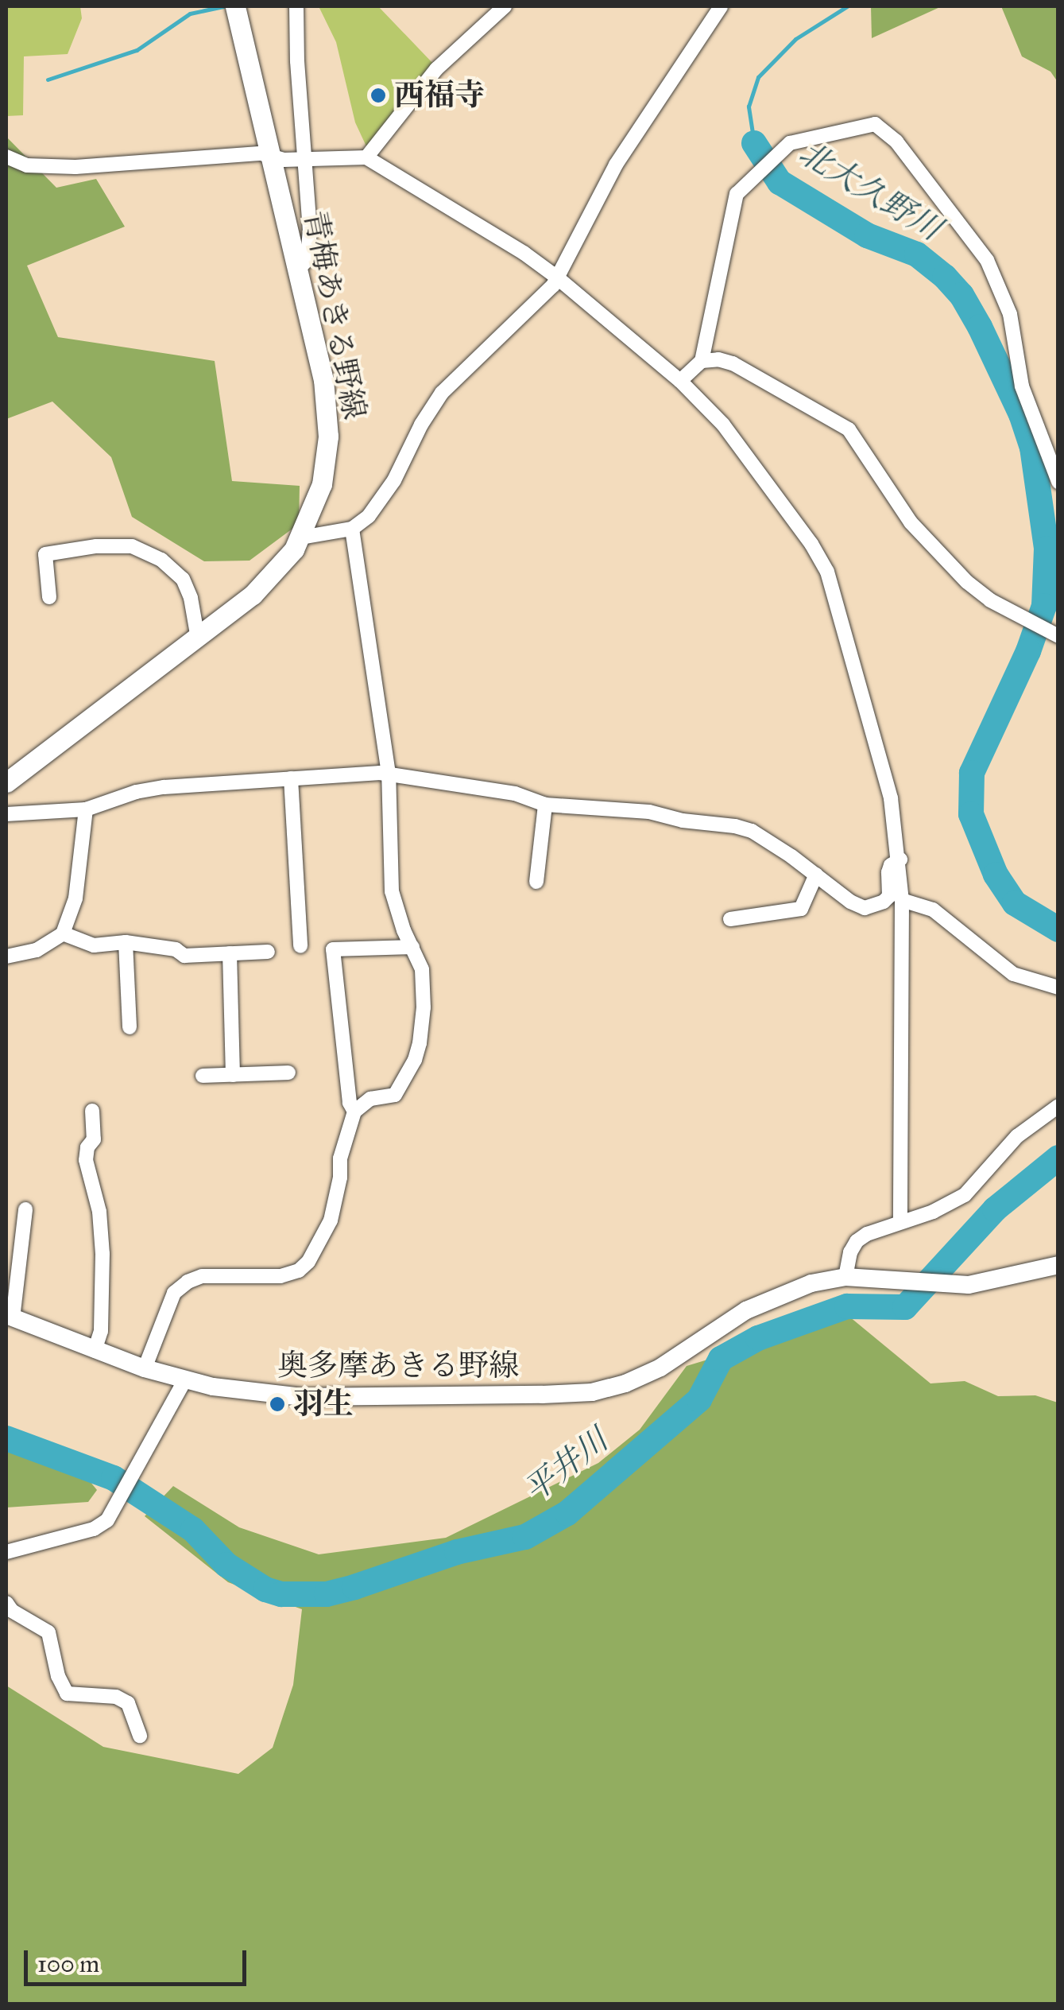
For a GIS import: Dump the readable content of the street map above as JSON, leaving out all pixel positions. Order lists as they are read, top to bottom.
{
  "streets": {
    "main road": ["青梅あきる野線", "奥多摩あきる野線"]
  },
  "water": ["北大久野川", "平井川"],
  "places": ["西福寺", "羽生"],
  "scale_bar": "100 m"
}
